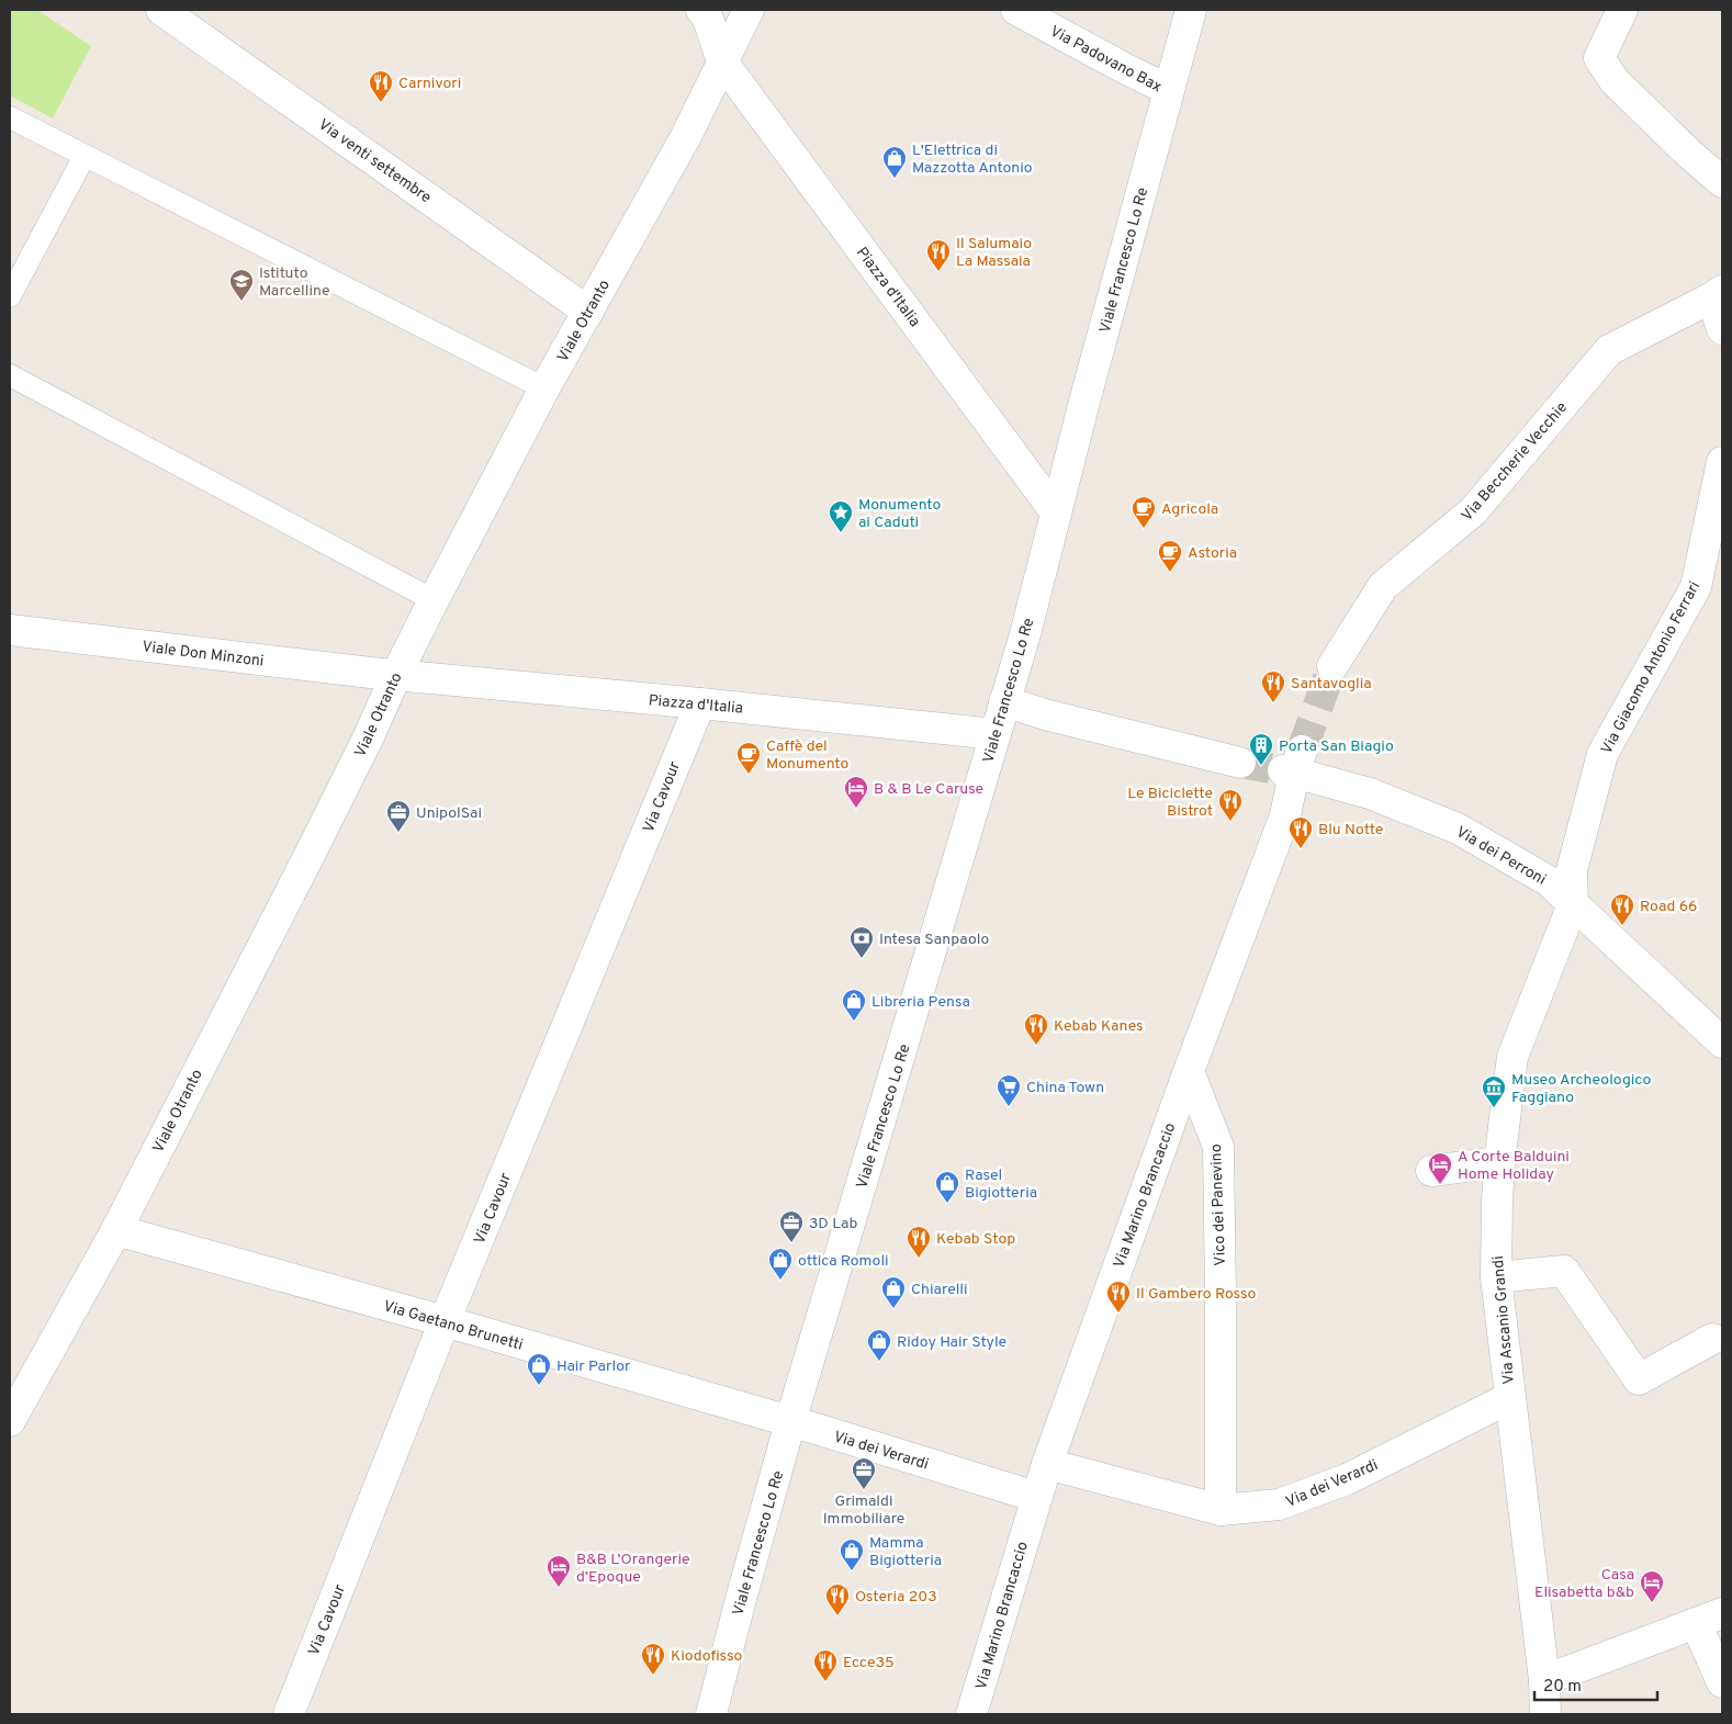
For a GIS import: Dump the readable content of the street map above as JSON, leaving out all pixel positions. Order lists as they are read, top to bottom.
{
  "streets": {
    "street": [
      "Via Padovano Bax",
      "Via venti settembre",
      "Viale Francesco Lo Re",
      "Piazza d'Italia",
      "Viale Otranto",
      "Via Beccherie Vecchie",
      "Viale Don Minzoni",
      "Via Giacomo Antonio Ferrari",
      "Via Cavour",
      "Via dei Perroni",
      "Via Marino Brancaccio",
      "Vico dei Panevino",
      "Via Ascanio Grandi",
      "Via Gaetano Brunetti",
      "Via dei Verardi"
    ]
  },
  "crossings": [
    ["Via Padovano Bax", "Viale Francesco Lo Re"],
    ["Via venti settembre", "Viale Otranto"],
    ["Viale Francesco Lo Re", "Piazza d'Italia"],
    ["Viale Francesco Lo Re", "Via Gaetano Brunetti"],
    ["Viale Francesco Lo Re", "Via dei Verardi"],
    ["Piazza d'Italia", "Viale Otranto"],
    ["Piazza d'Italia", "Viale Don Minzoni"],
    ["Piazza d'Italia", "Via Cavour"],
    ["Viale Otranto", "Viale Don Minzoni"],
    ["Viale Otranto", "Via Gaetano Brunetti"],
    ["Via Giacomo Antonio Ferrari", "Via dei Perroni"],
    ["Via Giacomo Antonio Ferrari", "Via Ascanio Grandi"],
    ["Via Cavour", "Via Gaetano Brunetti"],
    ["Via dei Perroni", "Via Marino Brancaccio"],
    ["Via dei Perroni", "Via Ascanio Grandi"],
    ["Via Marino Brancaccio", "Vico dei Panevino"],
    ["Via Marino Brancaccio", "Via dei Verardi"],
    ["Vico dei Panevino", "Via dei Verardi"],
    ["Via Ascanio Grandi", "Via dei Verardi"],
    ["Via Gaetano Brunetti", "Via dei Verardi"]
  ],
  "places": {
    "restaurant": [
      "Carnivori",
      "Il Salumaio La Massaia",
      "Santavoglia",
      "Le Biciclette Bistrot",
      "Blu Notte",
      "Road 66",
      "Kebab Kanes",
      "Kebab Stop",
      "Il Gambero Rosso",
      "Osteria 203",
      "Kiodofisso",
      "Ecce35"
    ],
    "shop": [
      "L'Elettrica di Mazzotta Antonio",
      "Libreria Pensa",
      "Rasel Bigiotteria",
      "ottica Romoli",
      "Chiarelli",
      "Ridoy Hair Style",
      "Hair Parlor",
      "Mamma Bigiotteria"
    ],
    "school or university": ["Istituto Marcelline"],
    "cafe": ["Agricola", "Astoria", "Caffè del Monumento"],
    "place": ["Monumento ai Caduti"],
    "building": ["Porta San Biagio"],
    "hotel": [
      "B & B Le Caruse",
      "A Corte Balduini Home Holiday",
      "B&B L’Orangerie d’Epoque",
      "Casa Elisabetta b&b"
    ],
    "office": ["UnipolSai", "3D Lab", "Grimaldi Immobiliare"],
    "bank": ["Intesa Sanpaolo"],
    "supermarket": ["China Town"],
    "museum": ["Museo Archeologico Faggiano"]
  },
  "scale_bar": "20 m"
}
